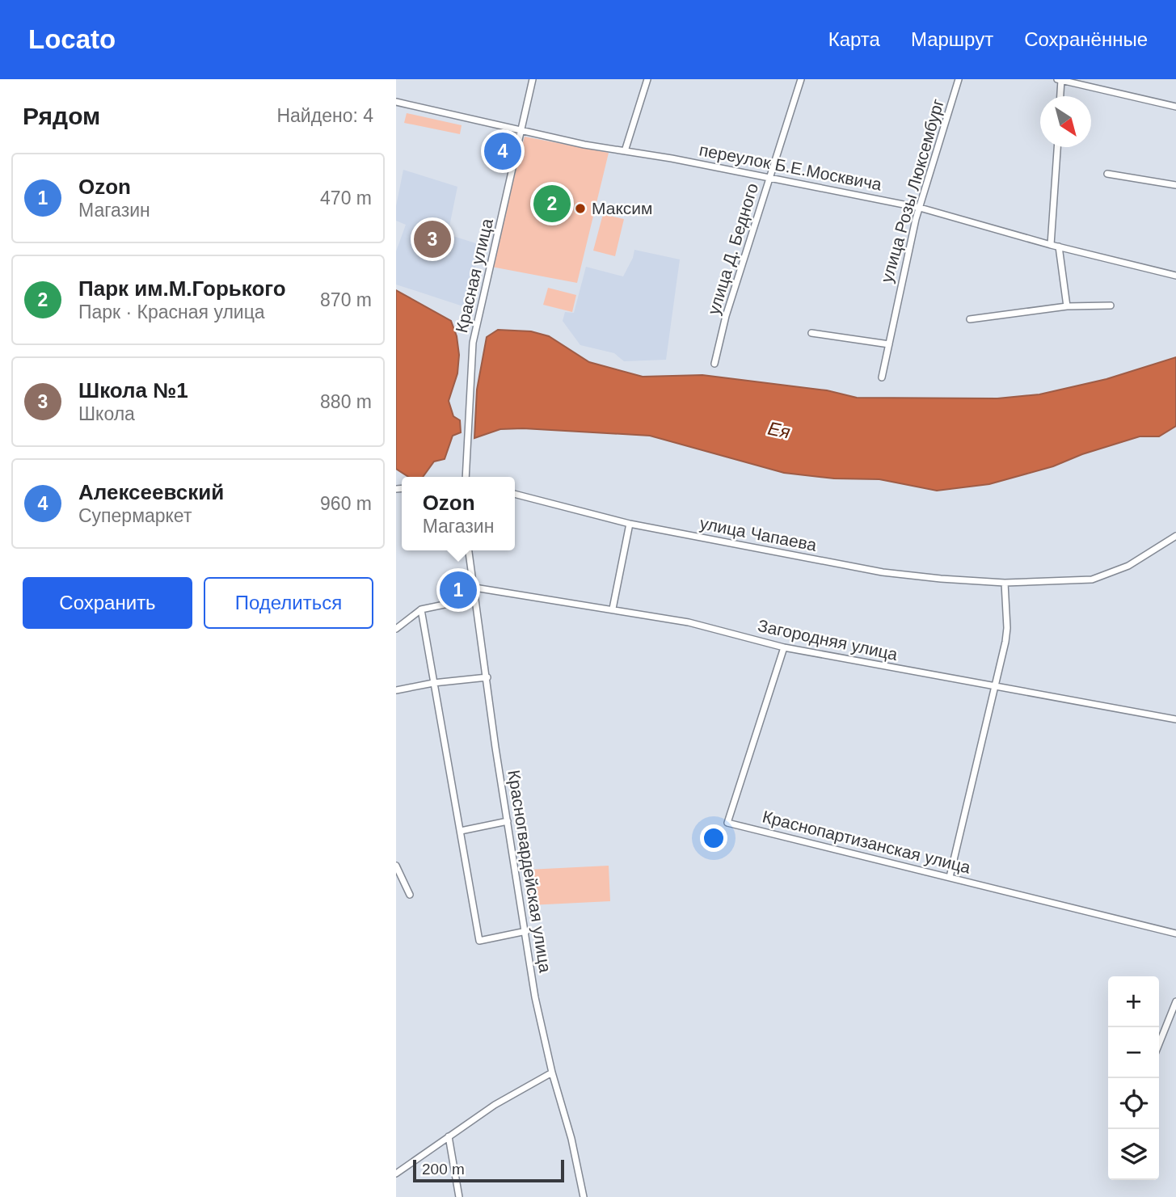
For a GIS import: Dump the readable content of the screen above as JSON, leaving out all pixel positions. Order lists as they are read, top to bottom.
{
  "streets": {
    "street": [
      "переулок Б.Е.Москвича",
      "улица Розы Люксембург",
      "улица Д. Бедного",
      "Красная улица",
      "улица Чапаева",
      "Загородняя улица",
      "Краснопартизанская улица",
      "Красногвардейская улица"
    ]
  },
  "crossings": [
    ["переулок Б.Е.Москвича", "улица Розы Люксембург"],
    ["переулок Б.Е.Москвича", "улица Д. Бедного"],
    ["переулок Б.Е.Москвича", "Красная улица"],
    ["Загородняя улица", "Краснопартизанская улица"],
    ["Загородняя улица", "Красногвардейская улица"]
  ],
  "water": ["Ея"],
  "places": ["Максим"],
  "scale_bar": "200 m",
  "north": "bottom right",
  "page": {
    "header": "Locato",
    "nav": ["Карта", "Маршрут", "Сохранённые"],
    "heading": ["Рядом", "Найдено: 4"],
    "pins": [
      "4",
      "2",
      "3",
      "1"
    ],
    "list": [
      {
        "mark": "1",
        "name": "Ozon",
        "note": "Магазин",
        "value": "470 m"
      },
      {
        "mark": "2",
        "name": "Парк им.М.Горького",
        "note": "Парк · Красная улица",
        "value": "870 m"
      },
      {
        "mark": "3",
        "name": "Школа №1",
        "note": "Школа",
        "value": "880 m"
      },
      {
        "mark": "4",
        "name": "Алексеевский",
        "note": "Супермаркет",
        "value": "960 m"
      }
    ],
    "popup": ["Ozon", "Магазин"],
    "buttons": ["Сохранить", "Поделиться"],
    "map_buttons": ["+", "−"],
    "scale": "200 m"
  }
}
